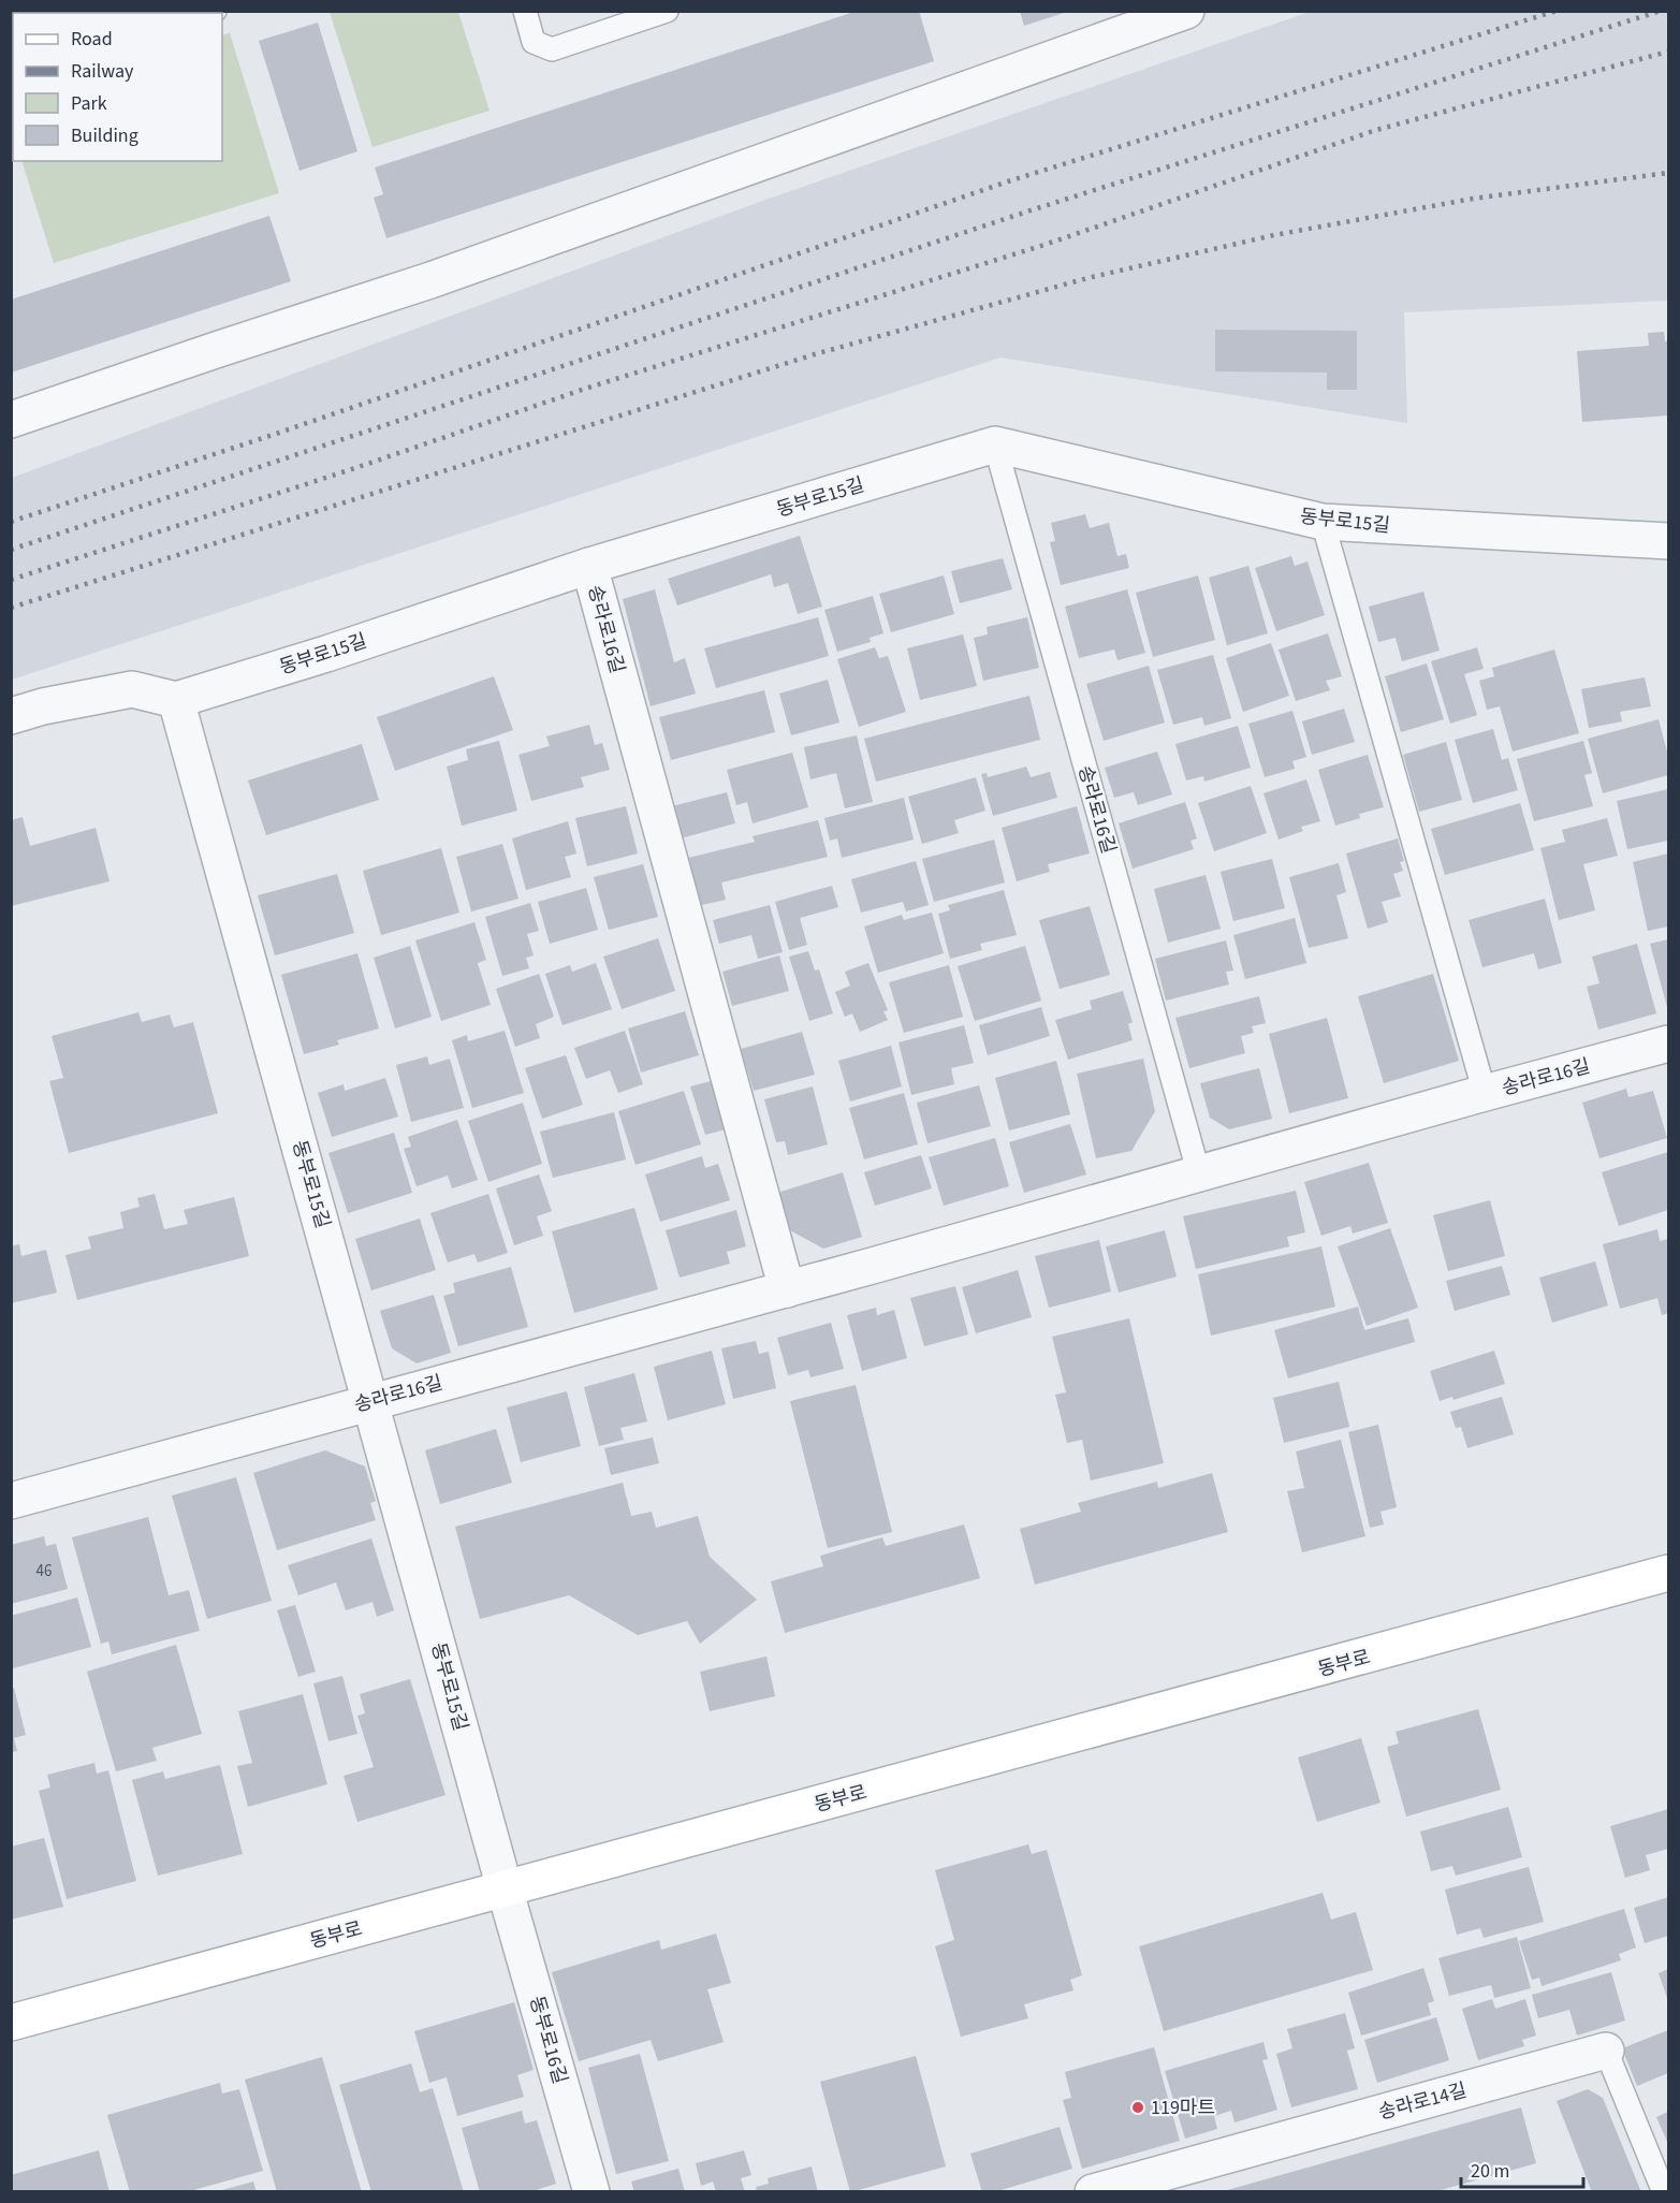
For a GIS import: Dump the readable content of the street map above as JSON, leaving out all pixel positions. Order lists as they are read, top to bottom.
{
  "streets": {
    "main road": ["동부로"],
    "street": [
      "동부로15길",
      "송라로16길",
      "동부로16길",
      "송라로14길"
    ]
  },
  "crossings": [
    ["동부로15길", "송라로16길"],
    ["동부로15길", "동부로"],
    ["동부로15길", "동부로16길"],
    ["동부로", "동부로16길"]
  ],
  "places": ["119마트"],
  "house_numbers": ["46"],
  "legend": [
    "Road",
    "Railway",
    "Park",
    "Building"
  ],
  "scale_bar": "20 m"
}
